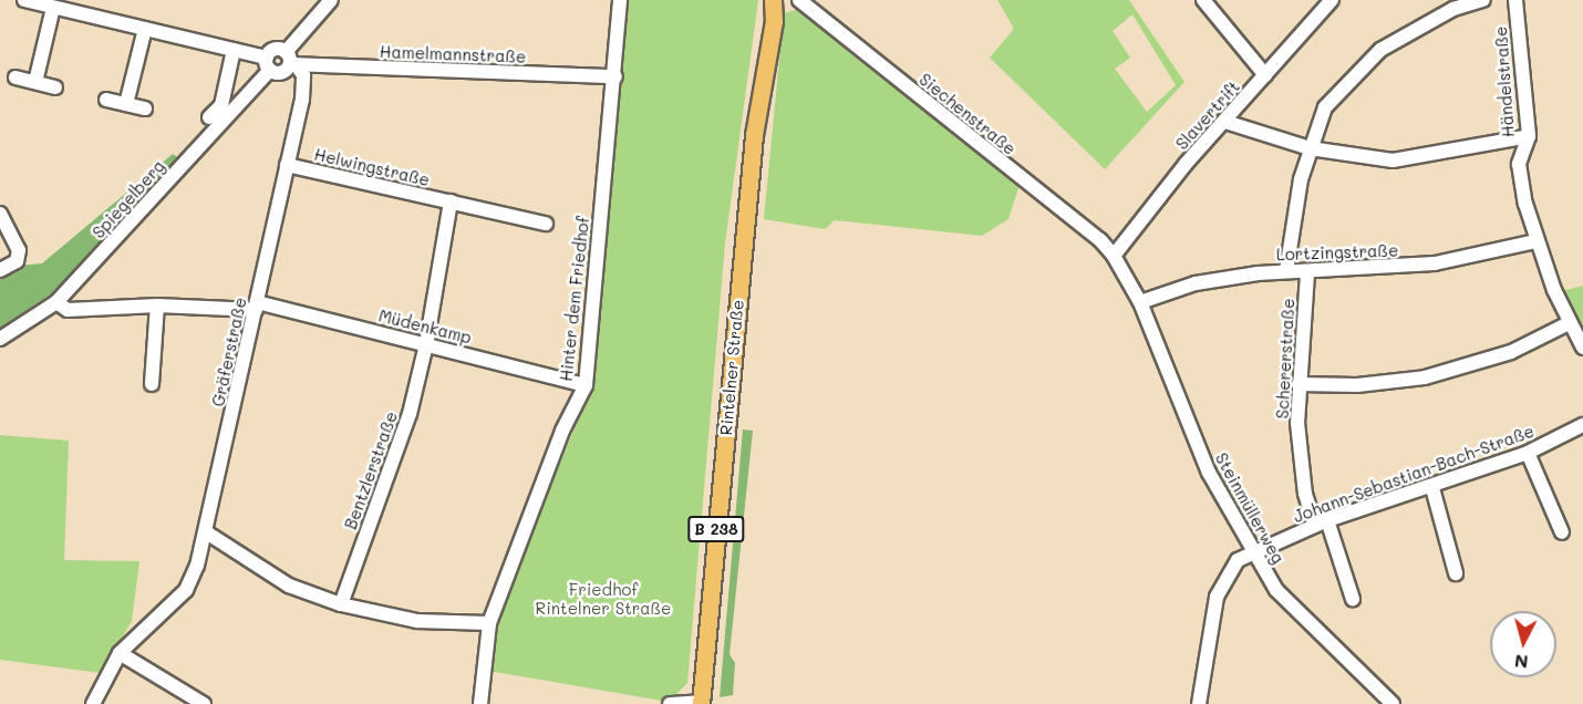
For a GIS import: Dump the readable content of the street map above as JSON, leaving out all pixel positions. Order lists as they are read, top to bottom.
{
  "streets": {
    "main road": ["Rintelner Straße", "B 238"],
    "street": [
      "Hamelmannstraße",
      "Händelstraße",
      "Siechenstraße",
      "Slavertrift",
      "Helwingstraße",
      "Spiegelberg",
      "Lortzingstraße",
      "Hinter dem Friedhof",
      "Müdenkamp",
      "Gräferstraße",
      "Schererstraße",
      "Bentzlerstraße",
      "Johann-Sebastian-Bach-Straße",
      "Steinmüllerweg"
    ]
  },
  "crossings": [
    ["Hamelmannstraße", "Hinter dem Friedhof"],
    ["Hamelmannstraße", "Gräferstraße"],
    ["Händelstraße", "Lortzingstraße"],
    ["Siechenstraße", "Slavertrift"],
    ["Siechenstraße", "Steinmüllerweg"],
    ["Slavertrift", "Steinmüllerweg"],
    ["Helwingstraße", "Gräferstraße"],
    ["Spiegelberg", "Müdenkamp"],
    ["Lortzingstraße", "Schererstraße"],
    ["Lortzingstraße", "Steinmüllerweg"],
    ["Hinter dem Friedhof", "Müdenkamp"],
    ["Müdenkamp", "Gräferstraße"],
    ["Müdenkamp", "Bentzlerstraße"],
    ["Schererstraße", "Johann-Sebastian-Bach-Straße"],
    ["Johann-Sebastian-Bach-Straße", "Steinmüllerweg"]
  ],
  "parks": ["Friedhof Rintelner Straße"],
  "north": "bottom"
}
